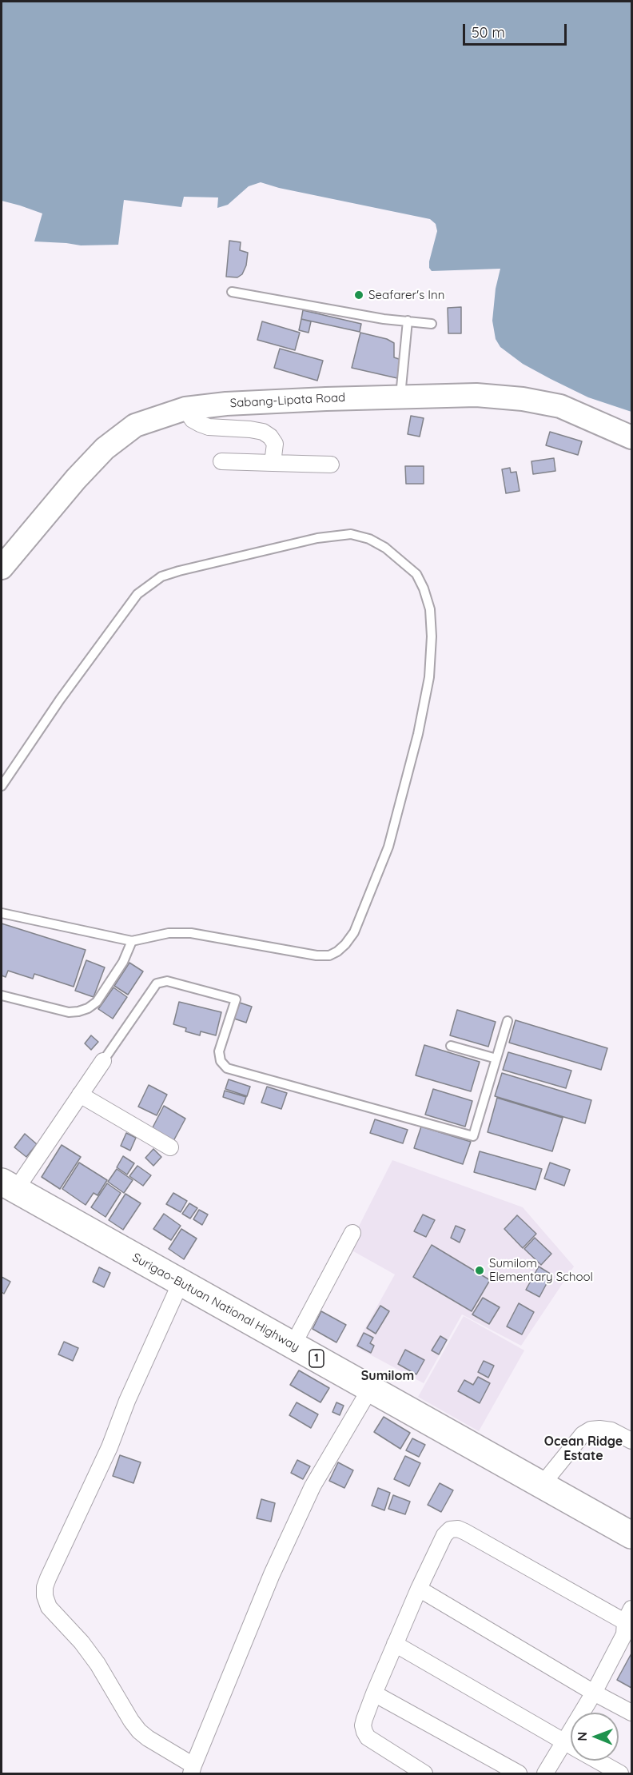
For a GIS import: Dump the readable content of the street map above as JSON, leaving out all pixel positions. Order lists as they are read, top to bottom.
{
  "streets": {
    "highway": ["Surigao-Butuan National Highway", "1"],
    "main road": ["Sabang-Lipata Road"]
  },
  "districts": ["Sumilom", "Ocean Ridge Estate"],
  "places": ["Seafarer's Inn", "Sumilom Elementary School"],
  "scale_bar": "50 m",
  "north": "left"
}
